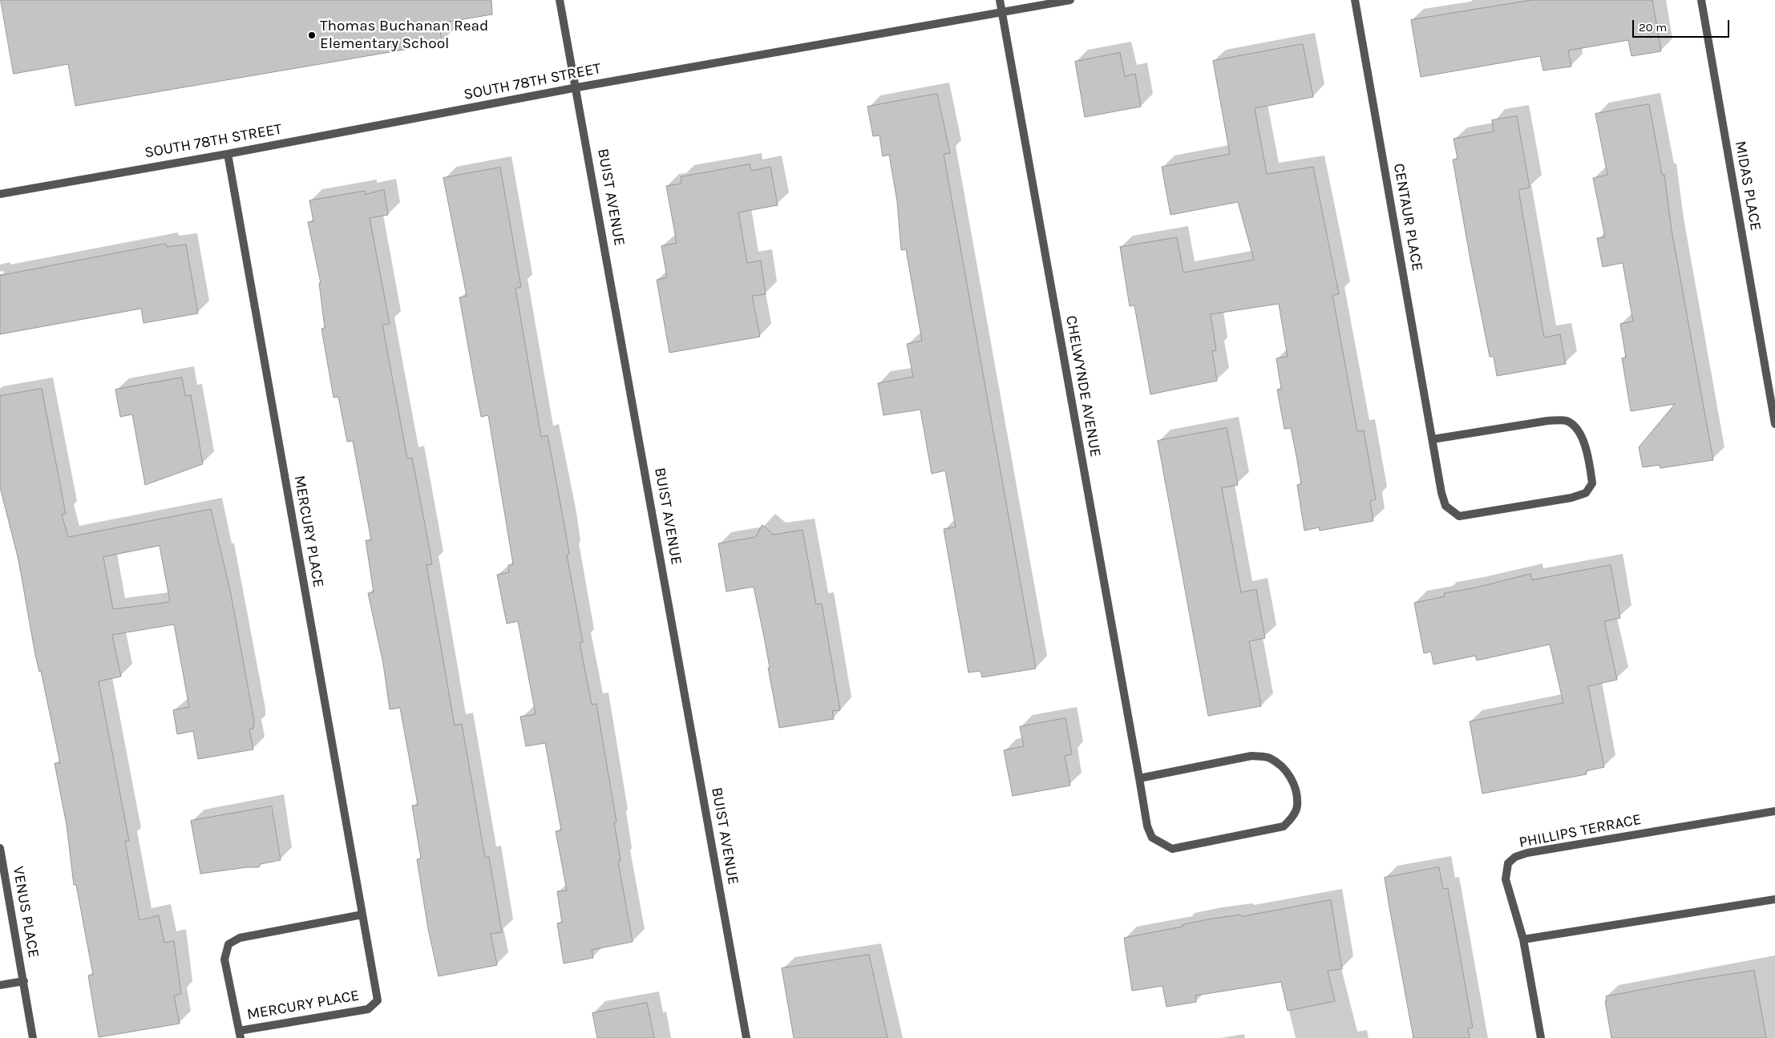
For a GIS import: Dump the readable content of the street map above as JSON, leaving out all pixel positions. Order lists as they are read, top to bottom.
{
  "streets": {
    "street": [
      "SOUTH 78TH STREET",
      "MIDAS PLACE",
      "BUIST AVENUE",
      "CENTAUR PLACE",
      "CHELWYNDE AVENUE",
      "MERCURY PLACE",
      "PHILLIPS TERRACE",
      "VENUS PLACE"
    ]
  },
  "crossings": [
    ["SOUTH 78TH STREET", "BUIST AVENUE"],
    ["SOUTH 78TH STREET", "CHELWYNDE AVENUE"],
    ["SOUTH 78TH STREET", "MERCURY PLACE"]
  ],
  "places": ["Thomas Buchanan Read Elementary School"],
  "scale_bar": "20 m"
}
